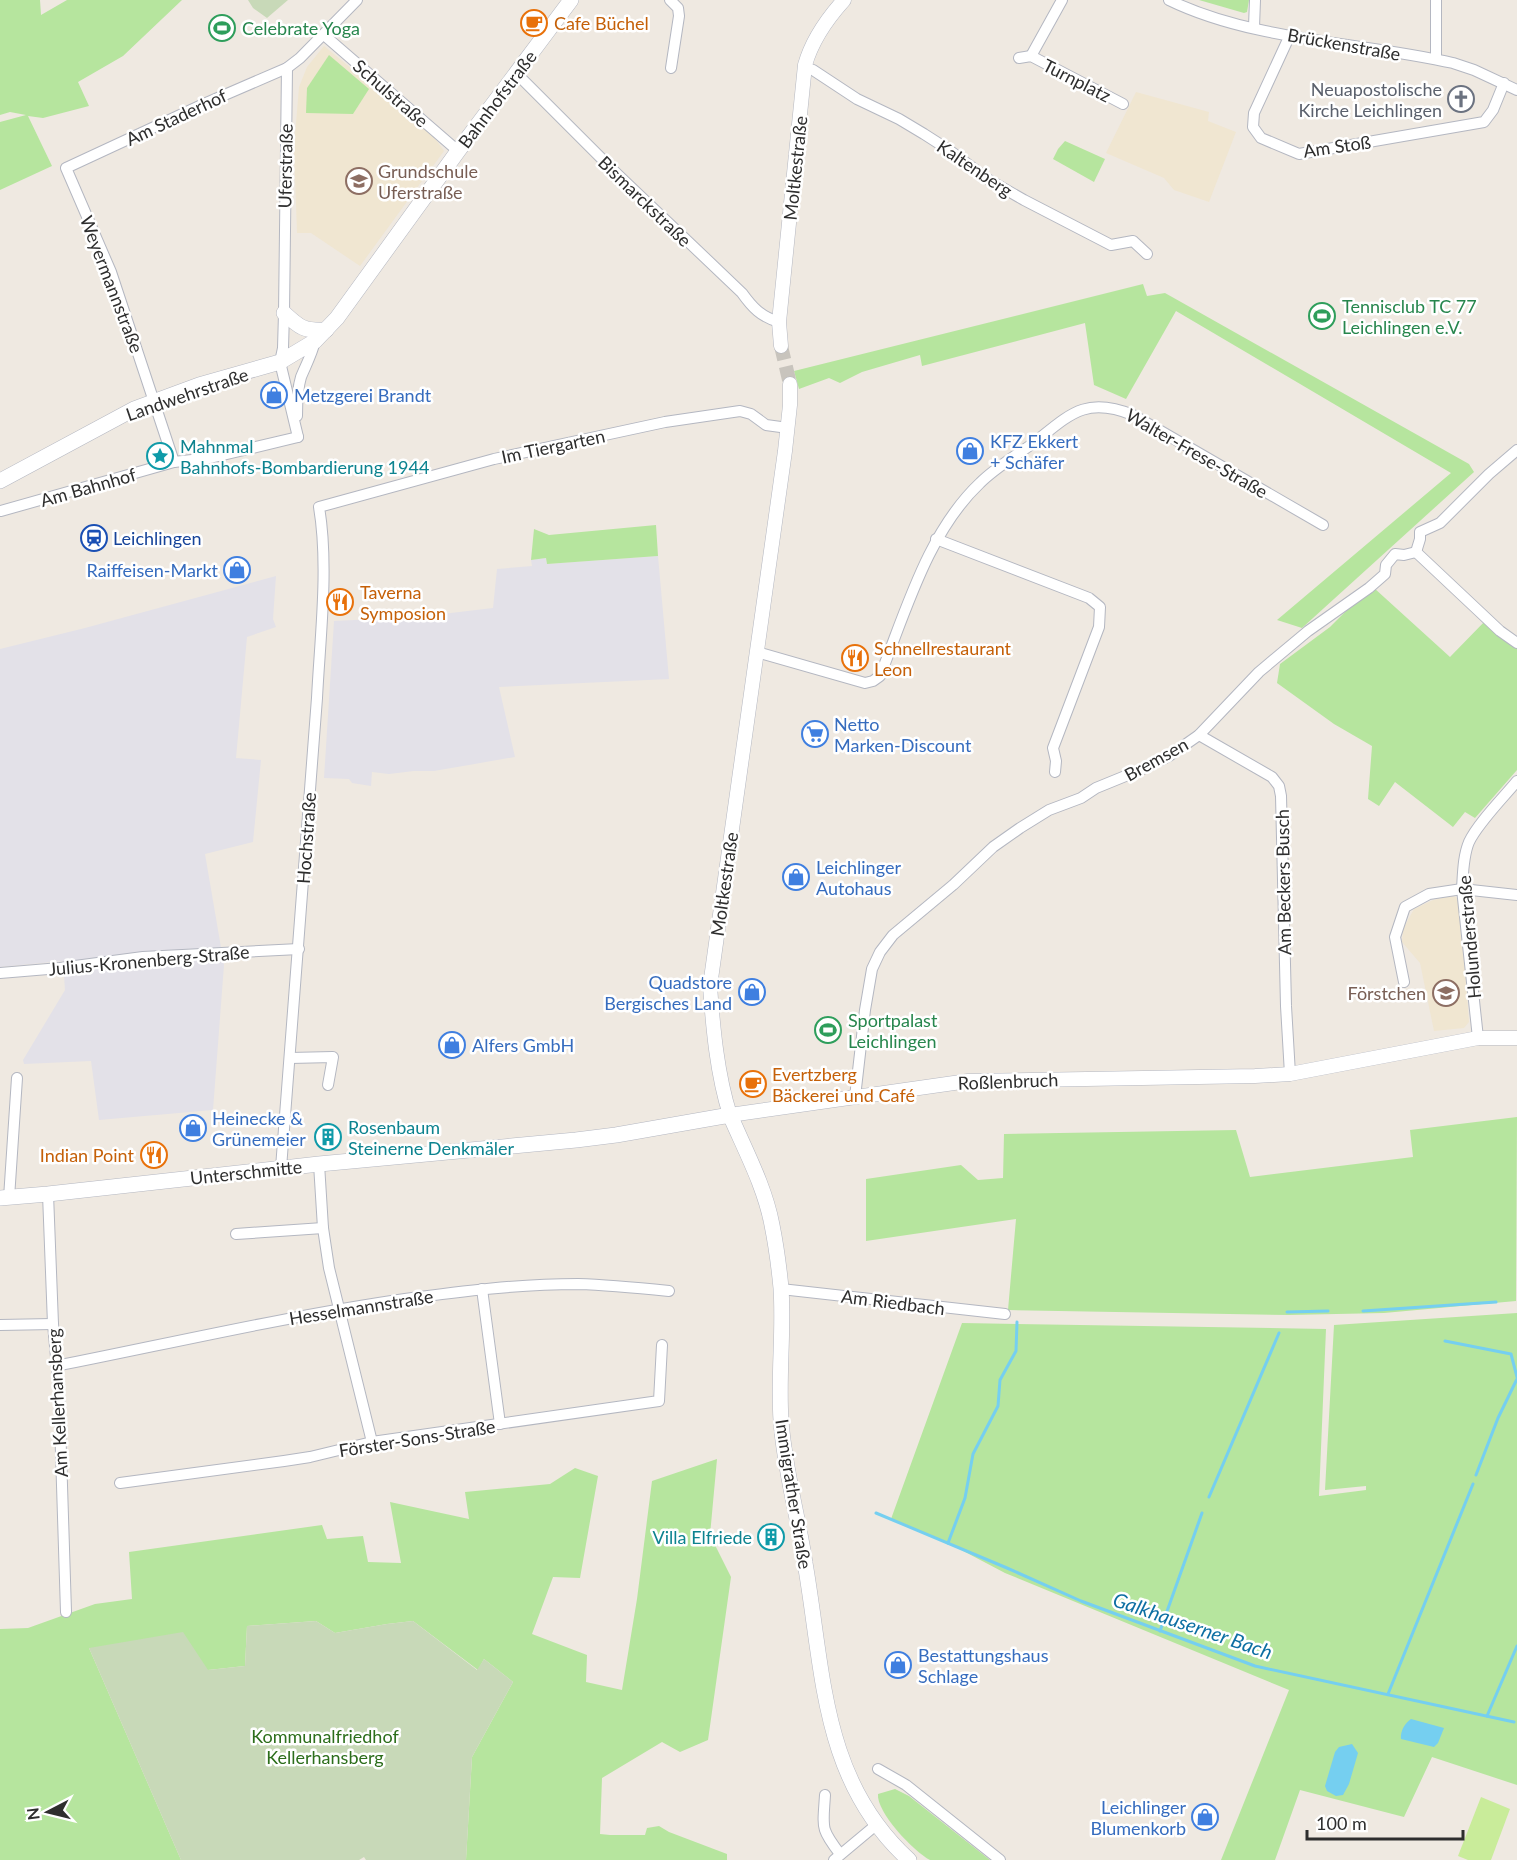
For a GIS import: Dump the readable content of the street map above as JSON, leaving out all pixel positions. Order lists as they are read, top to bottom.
{
  "streets": {
    "main road": [
      "Bahnhofstraße",
      "Landwehrstraße",
      "Unterschmitte",
      "Immigrather Straße"
    ],
    "street": [
      "Brückenstraße",
      "Turnplatz",
      "Schulstraße",
      "Am Staderhof",
      "Am Stoß",
      "Uferstraße",
      "Moltkestraße",
      "Kaltenberg",
      "Bismarckstraße",
      "Weyermannstraße",
      "Im Tiergarten",
      "Walter-Frese-Straße",
      "Am Bahnhof",
      "Bremsen",
      "Hochstraße",
      "Am Beckers Busch",
      "Holunderstraße",
      "Julius-Kronenberg-Straße",
      "Roßlenbruch",
      "Am Riedbach",
      "Hesselmannstraße",
      "Am Kellerhansberg",
      "Förster-Sons-Straße"
    ]
  },
  "crossings": [
    ["Brückenstraße", "Am Stoß"],
    ["Schulstraße", "Bahnhofstraße"],
    ["Bahnhofstraße", "Uferstraße"],
    ["Bahnhofstraße", "Bismarckstraße"],
    ["Bahnhofstraße", "Landwehrstraße"],
    ["Bahnhofstraße", "Am Bahnhof"],
    ["Am Staderhof", "Uferstraße"],
    ["Am Staderhof", "Weyermannstraße"],
    ["Uferstraße", "Landwehrstraße"],
    ["Moltkestraße", "Kaltenberg"],
    ["Moltkestraße", "Bismarckstraße"],
    ["Moltkestraße", "Im Tiergarten"],
    ["Moltkestraße", "Walter-Frese-Straße"],
    ["Moltkestraße", "Roßlenbruch"],
    ["Moltkestraße", "Unterschmitte"],
    ["Moltkestraße", "Immigrather Straße"],
    ["Weyermannstraße", "Landwehrstraße"],
    ["Im Tiergarten", "Hochstraße"],
    ["Bremsen", "Am Beckers Busch"],
    ["Bremsen", "Roßlenbruch"],
    ["Hochstraße", "Julius-Kronenberg-Straße"],
    ["Hochstraße", "Unterschmitte"],
    ["Am Beckers Busch", "Roßlenbruch"],
    ["Roßlenbruch", "Unterschmitte"],
    ["Roßlenbruch", "Immigrather Straße"],
    ["Unterschmitte", "Am Kellerhansberg"],
    ["Unterschmitte", "Immigrather Straße"],
    ["Am Riedbach", "Immigrather Straße"],
    ["Hesselmannstraße", "Am Kellerhansberg"]
  ],
  "water": ["Galkhauserner Bach"],
  "parks": ["Kommunalfriedhof Kellerhansberg"],
  "places": {
    "cafe": ["Cafe Büchel", "Evertzberg Bäckerei und Café"],
    "sports": ["Celebrate Yoga", "Tennisclub TC 77 Leichlingen e.V.", "Sportpalast Leichlingen"],
    "church": ["Neuapostolische Kirche Leichlingen"],
    "school or university": ["Grundschule Uferstraße", "Förstchen"],
    "shop": [
      "Metzgerei Brandt",
      "KFZ Ekkert + Schäfer",
      "Raiffeisen-Markt",
      "Leichlinger Autohaus",
      "Quadstore Bergisches Land",
      "Alfers GmbH",
      "Heinecke & Grünemeier",
      "Bestattungshaus Schlage",
      "Leichlinger Blumenkorb"
    ],
    "place": ["Mahnmal Bahnhofs-Bombardierung 1944"],
    "station": ["Leichlingen"],
    "restaurant": ["Taverna Symposion", "Schnellrestaurant Leon", "Indian Point"],
    "supermarket": ["Netto Marken-Discount"],
    "building": ["Rosenbaum Steinerne Denkmäler", "Villa Elfriede"]
  },
  "scale_bar": "100 m",
  "north": "left"
}
